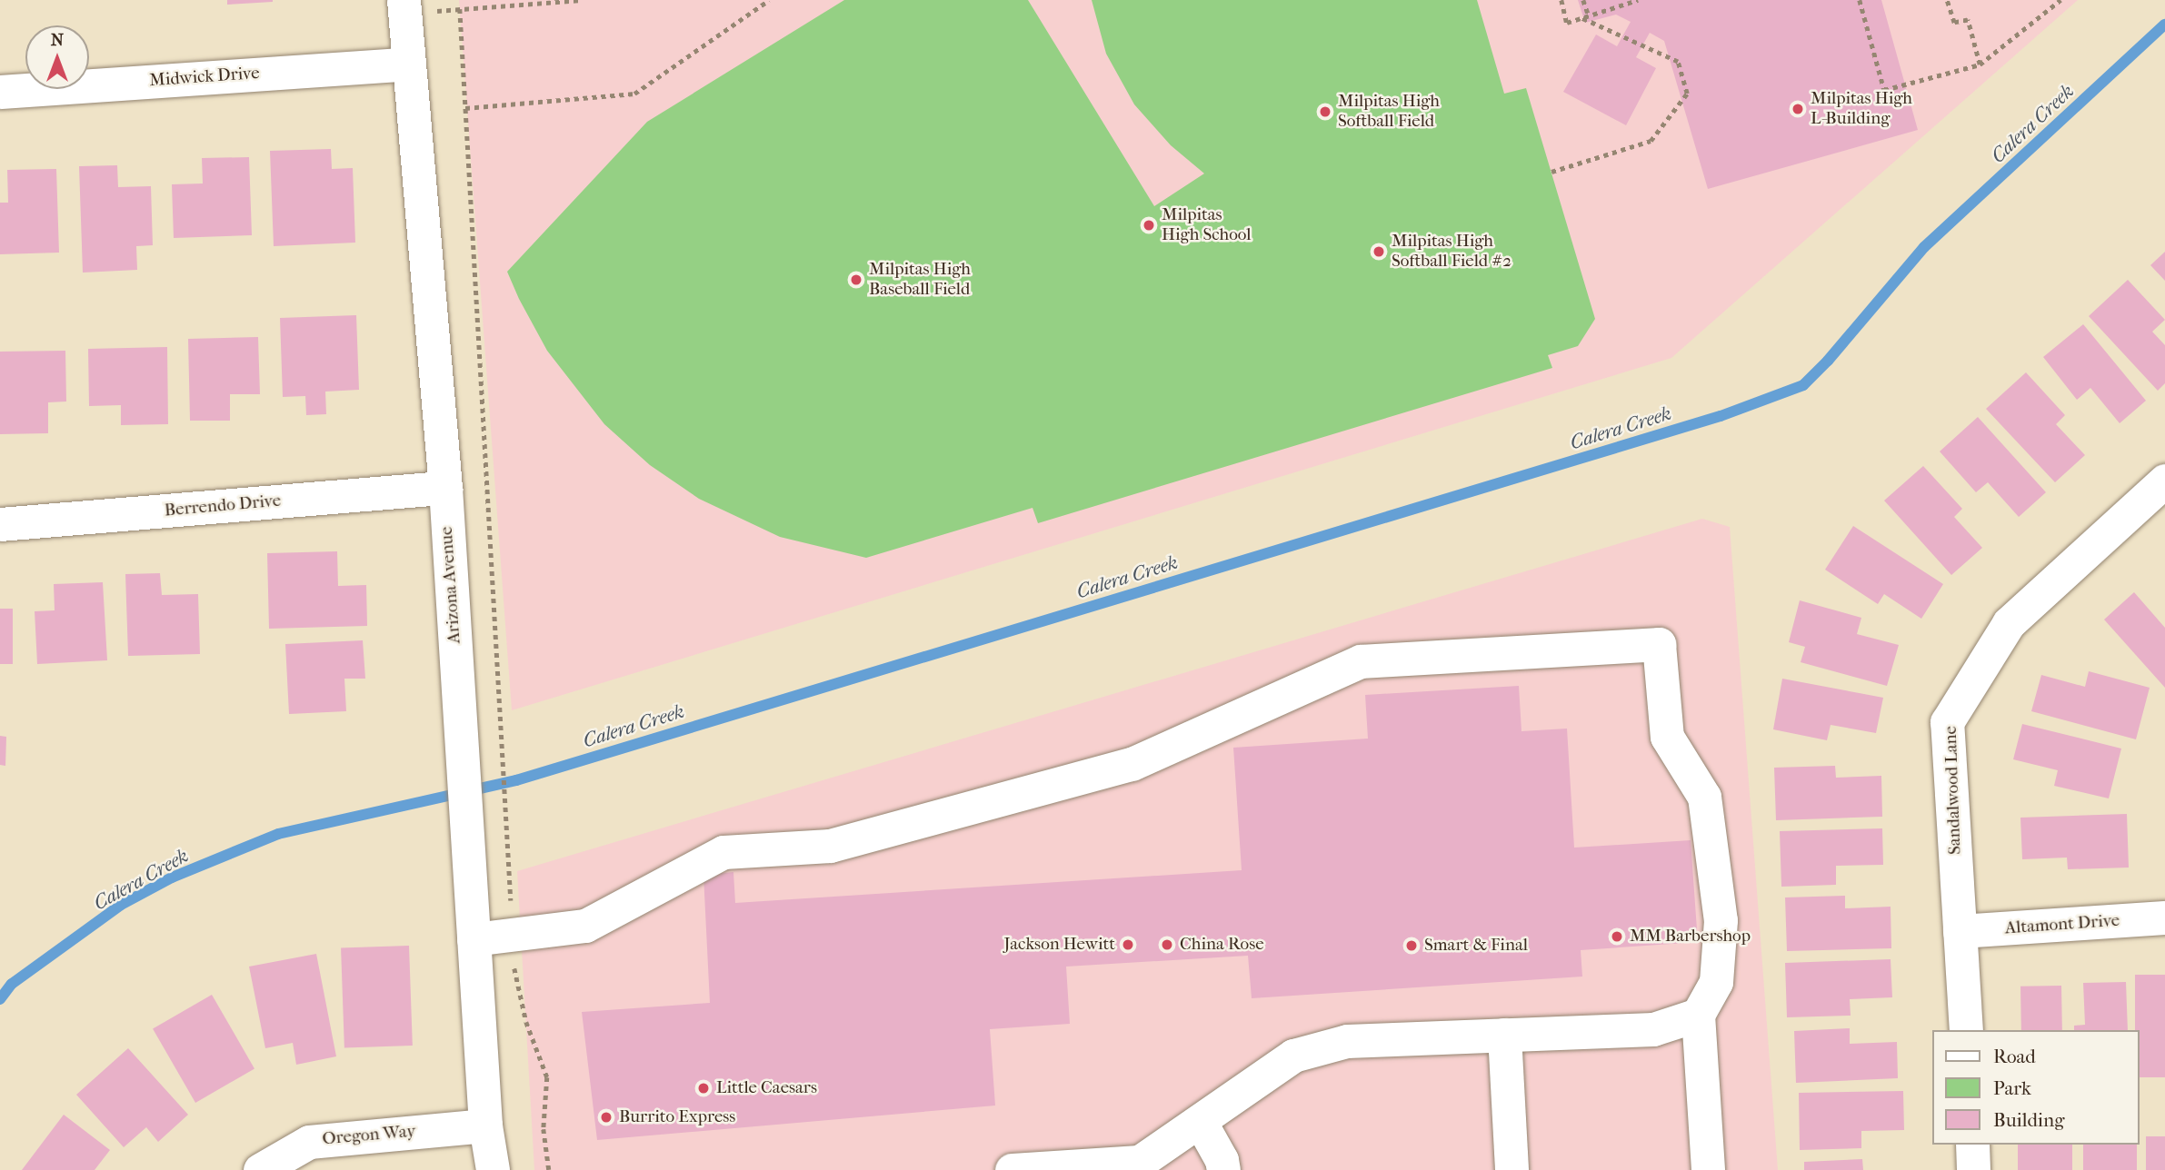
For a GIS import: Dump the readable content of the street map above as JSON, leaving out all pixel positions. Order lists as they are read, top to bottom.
{
  "streets": {
    "street": [
      "Midwick Drive",
      "Berrendo Drive",
      "Arizona Avenue",
      "Sandalwood Lane",
      "Altamont Drive",
      "Oregon Way"
    ]
  },
  "crossings": [
    ["Midwick Drive", "Arizona Avenue"],
    ["Berrendo Drive", "Arizona Avenue"],
    ["Arizona Avenue", "Oregon Way"],
    ["Sandalwood Lane", "Altamont Drive"]
  ],
  "water": ["Calera Creek"],
  "places": [
    "Milpitas High L-Building",
    "Milpitas High Softball Field",
    "Milpitas High School",
    "Milpitas High Softball Field #2",
    "Milpitas High Baseball Field",
    "MM Barbershop",
    "Jackson Hewitt",
    "China Rose",
    "Smart & Final",
    "Little Caesars",
    "Burrito Express"
  ],
  "legend": ["Road", "Park", "Building"],
  "north": "top"
}
